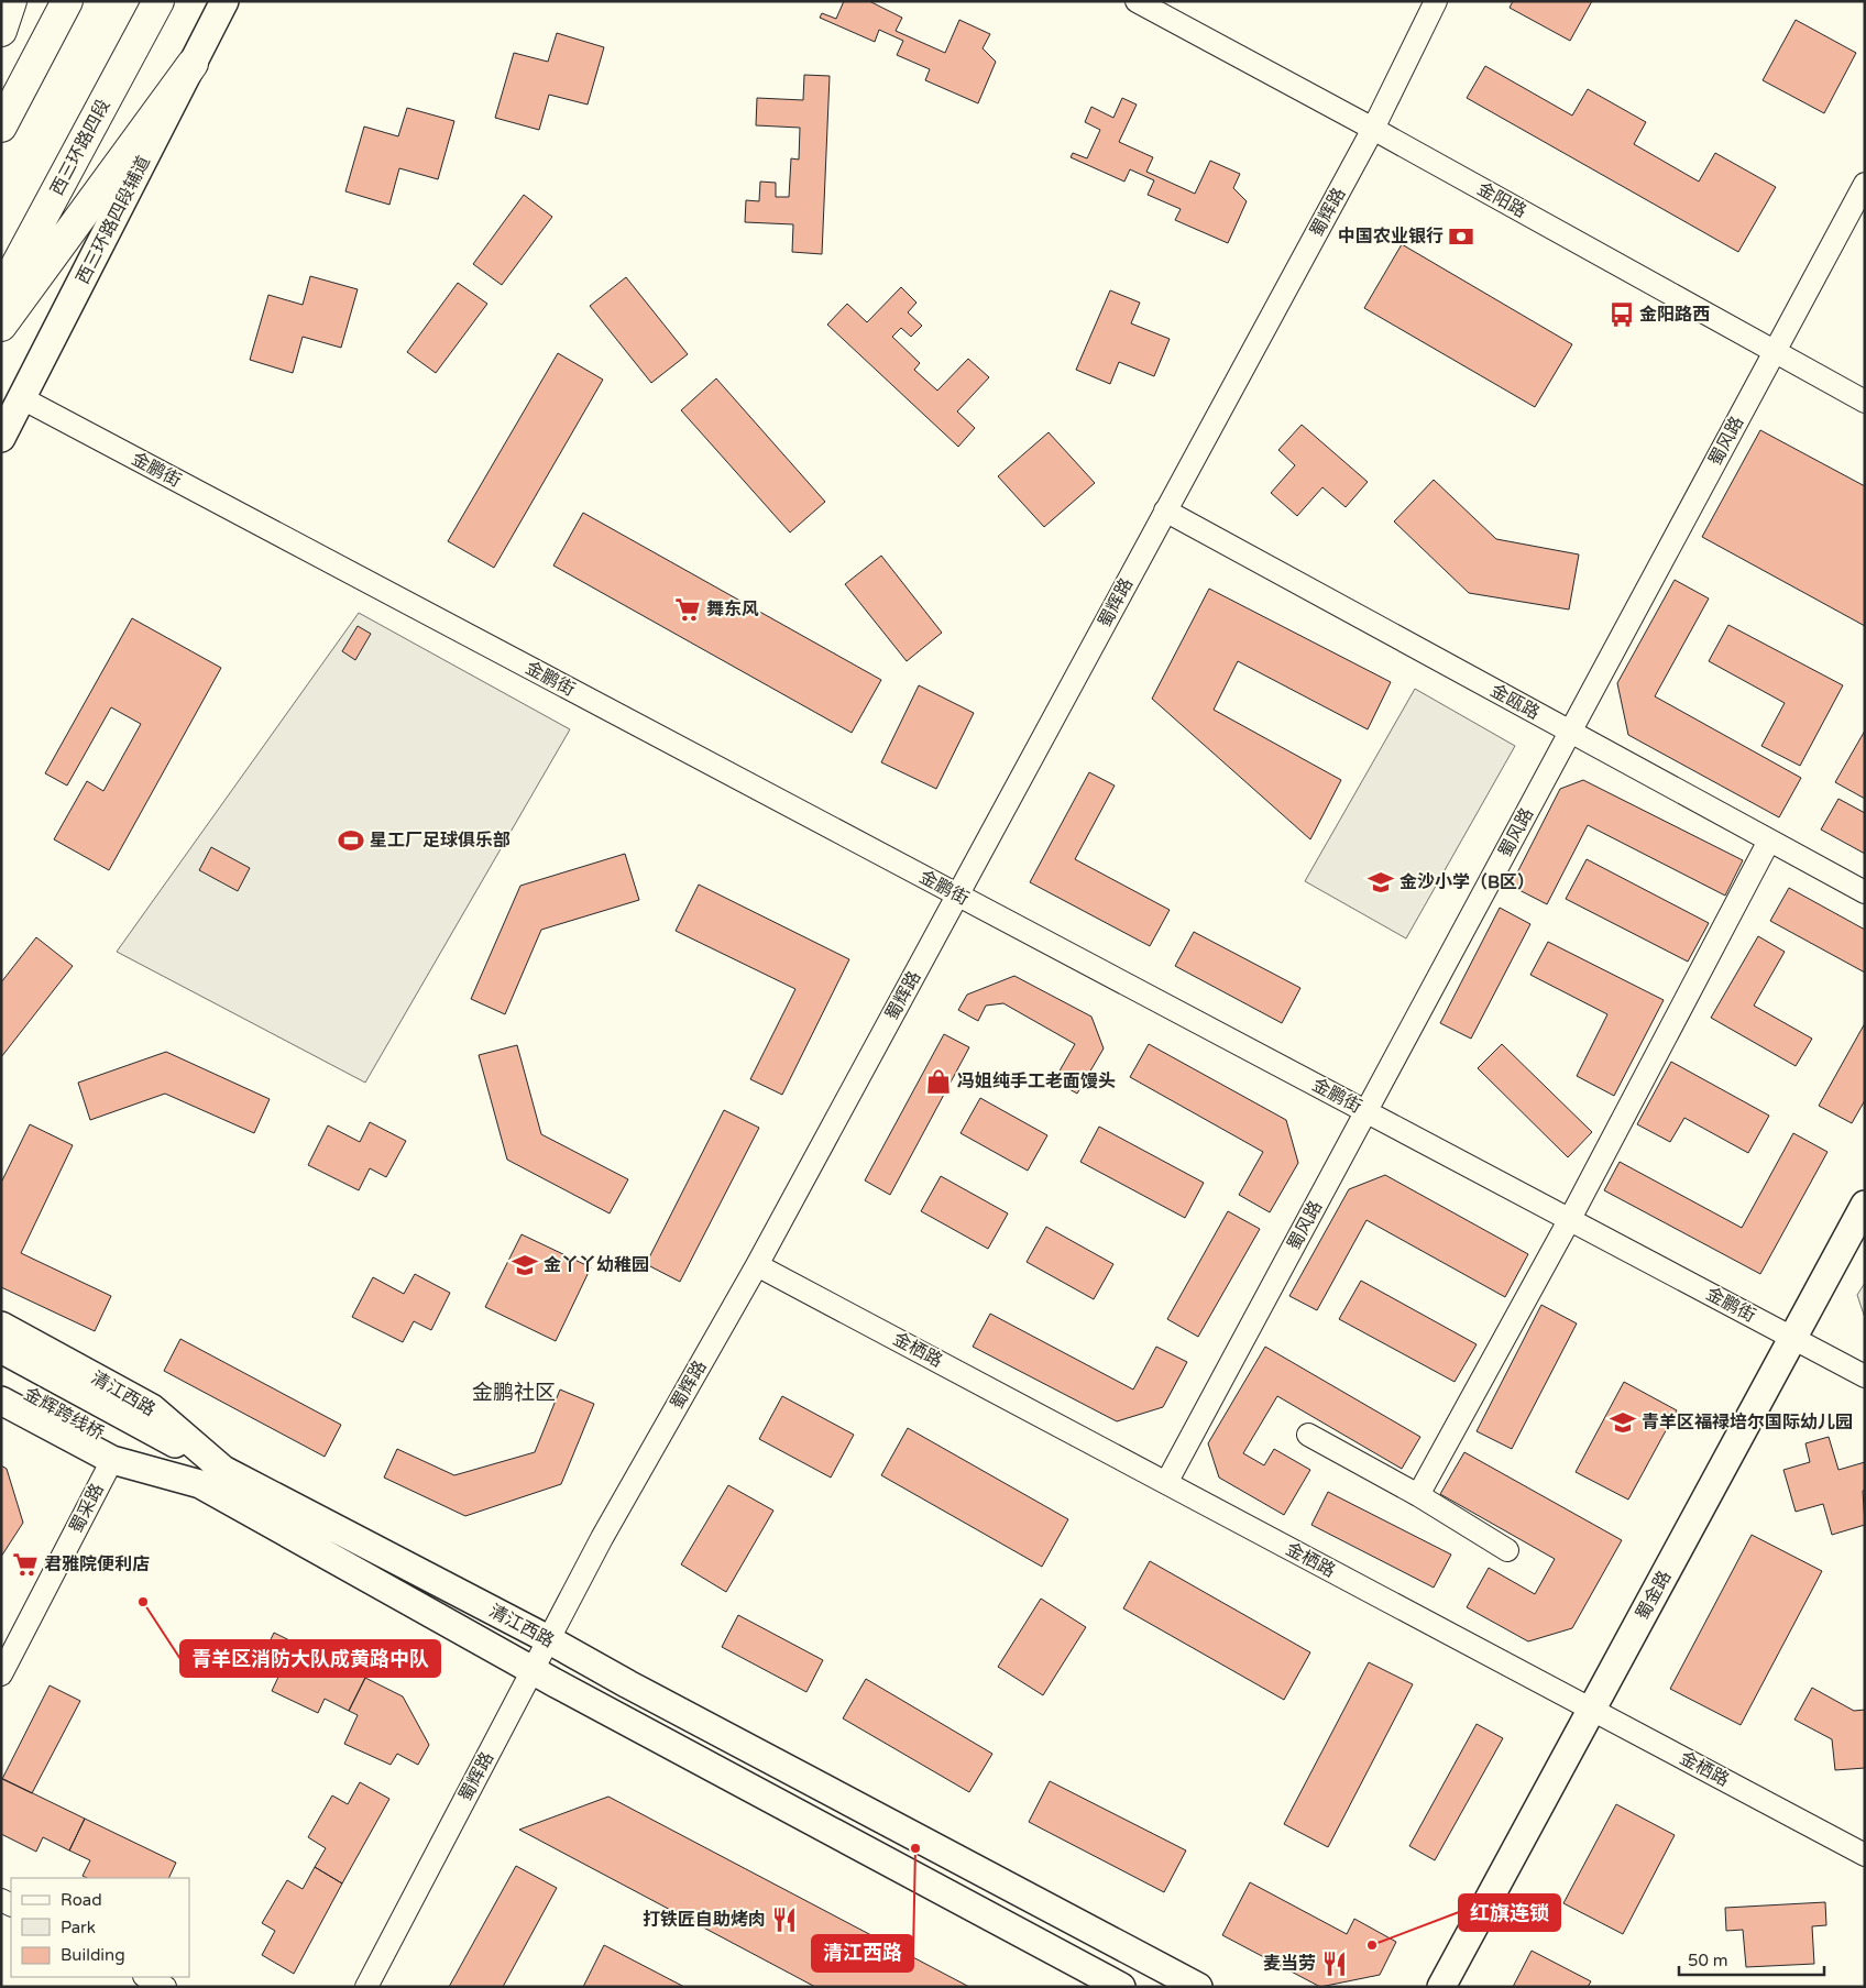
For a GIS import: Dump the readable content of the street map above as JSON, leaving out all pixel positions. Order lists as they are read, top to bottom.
{
  "streets": {
    "highway": ["西三环路四段"],
    "main road": [
      "西三环路四段辅道",
      "清江西路",
      "金辉跨线桥",
      "蜀金路"
    ],
    "street": [
      "金阳路",
      "蜀辉路",
      "蜀风路",
      "金鹏街",
      "金瓯路",
      "金栖路",
      "蜀采路"
    ]
  },
  "crossings": [
    ["金阳路", "蜀辉路"],
    ["金阳路", "蜀风路"],
    ["蜀辉路", "金鹏街"],
    ["蜀辉路", "金瓯路"],
    ["蜀辉路", "金栖路"],
    ["蜀辉路", "清江西路"],
    ["西三环路四段辅道", "金鹏街"],
    ["蜀风路", "金鹏街"],
    ["蜀风路", "金瓯路"],
    ["蜀风路", "金栖路"],
    ["金鹏街", "蜀金路"],
    ["金栖路", "蜀金路"],
    ["清江西路", "金辉跨线桥"],
    ["清江西路", "蜀采路"],
    ["金辉跨线桥", "蜀采路"]
  ],
  "districts": ["金鹏社区"],
  "places": {
    "bank": ["中国农业银行"],
    "bus stop": ["金阳路西"],
    "supermarket": ["舞东风", "君雅院便利店"],
    "sports": ["星工厂足球俱乐部"],
    "school or university": ["金沙小学（B区）", "金丫丫幼稚园", "青羊区福禄培尔国际幼儿园"],
    "shop": ["冯姐纯手工老面馒头"],
    "other": ["青羊区消防大队成黄路中队", "清江西路", "红旗连锁"],
    "restaurant": ["打铁匠自助烤肉", "麦当劳"]
  },
  "legend": ["Road", "Park", "Building"],
  "scale_bar": "50 m"
}
